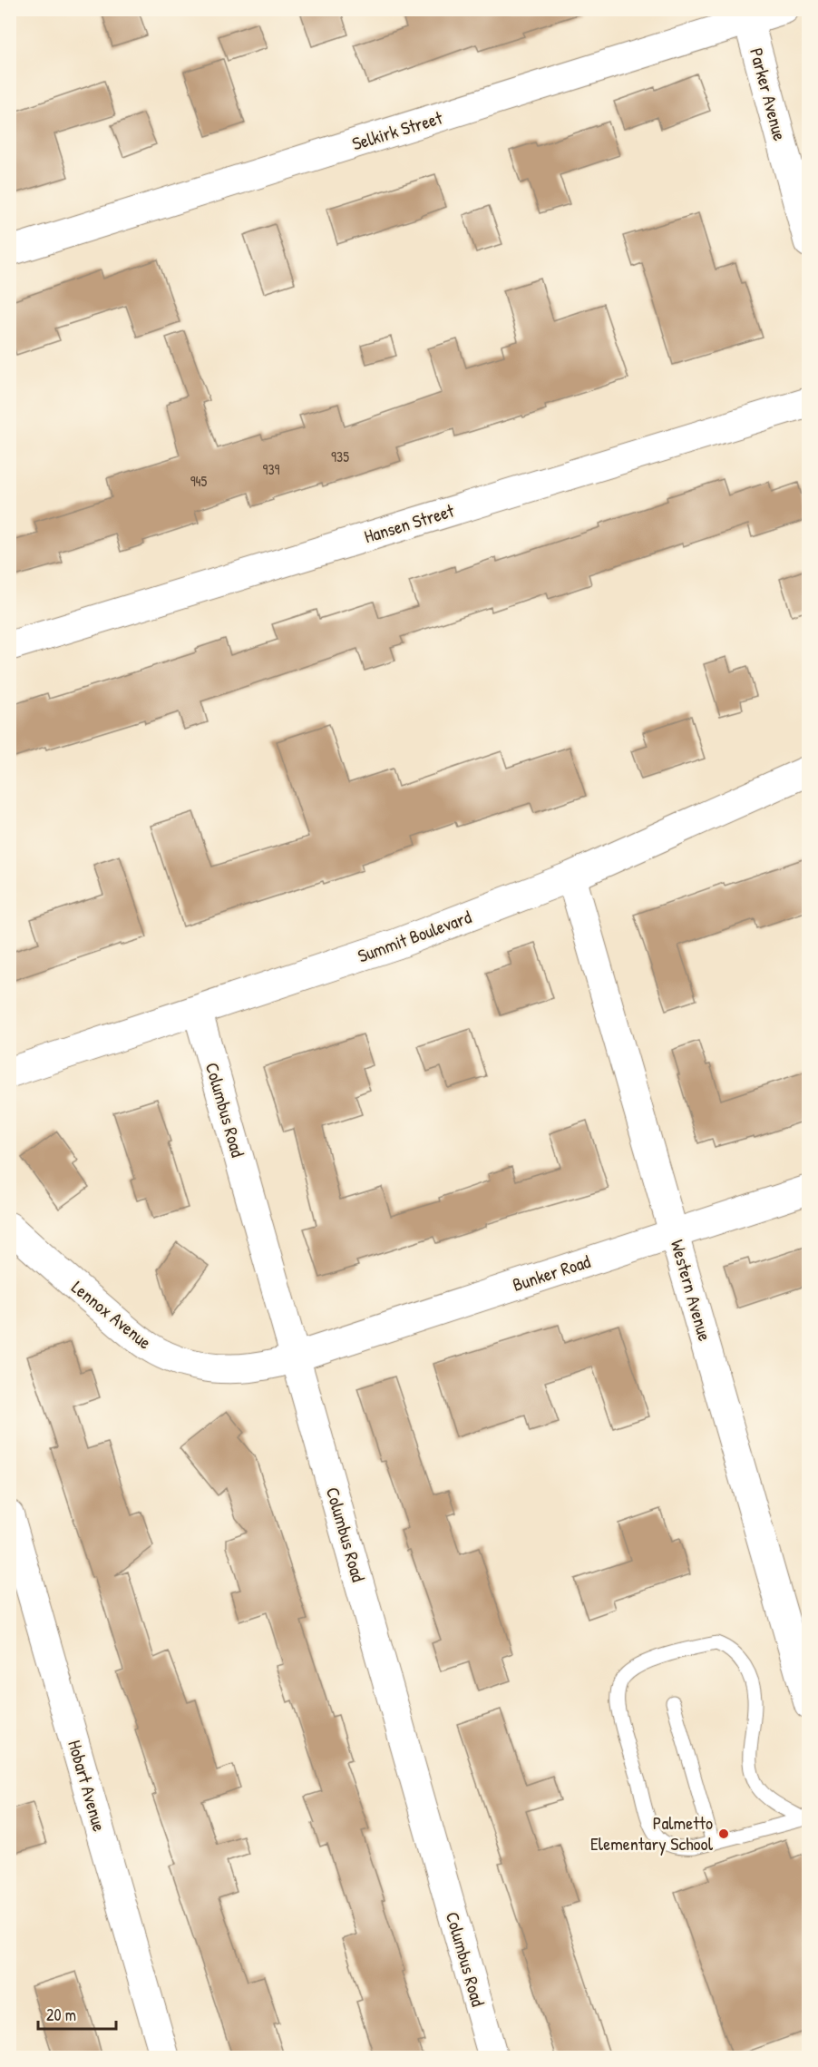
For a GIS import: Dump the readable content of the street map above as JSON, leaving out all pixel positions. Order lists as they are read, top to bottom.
{
  "streets": {
    "street": [
      "Parker Avenue",
      "Selkirk Street",
      "Hansen Street",
      "Summit Boulevard",
      "Columbus Road",
      "Bunker Road",
      "Western Avenue",
      "Lennox Avenue",
      "Hobart Avenue"
    ]
  },
  "crossings": [
    ["Parker Avenue", "Selkirk Street"],
    ["Summit Boulevard", "Columbus Road"],
    ["Summit Boulevard", "Western Avenue"],
    ["Columbus Road", "Bunker Road"],
    ["Columbus Road", "Lennox Avenue"],
    ["Bunker Road", "Western Avenue"],
    ["Bunker Road", "Lennox Avenue"]
  ],
  "places": ["Palmetto Elementary School"],
  "house_numbers": ["935", "939", "945"],
  "scale_bar": "20 m"
}
